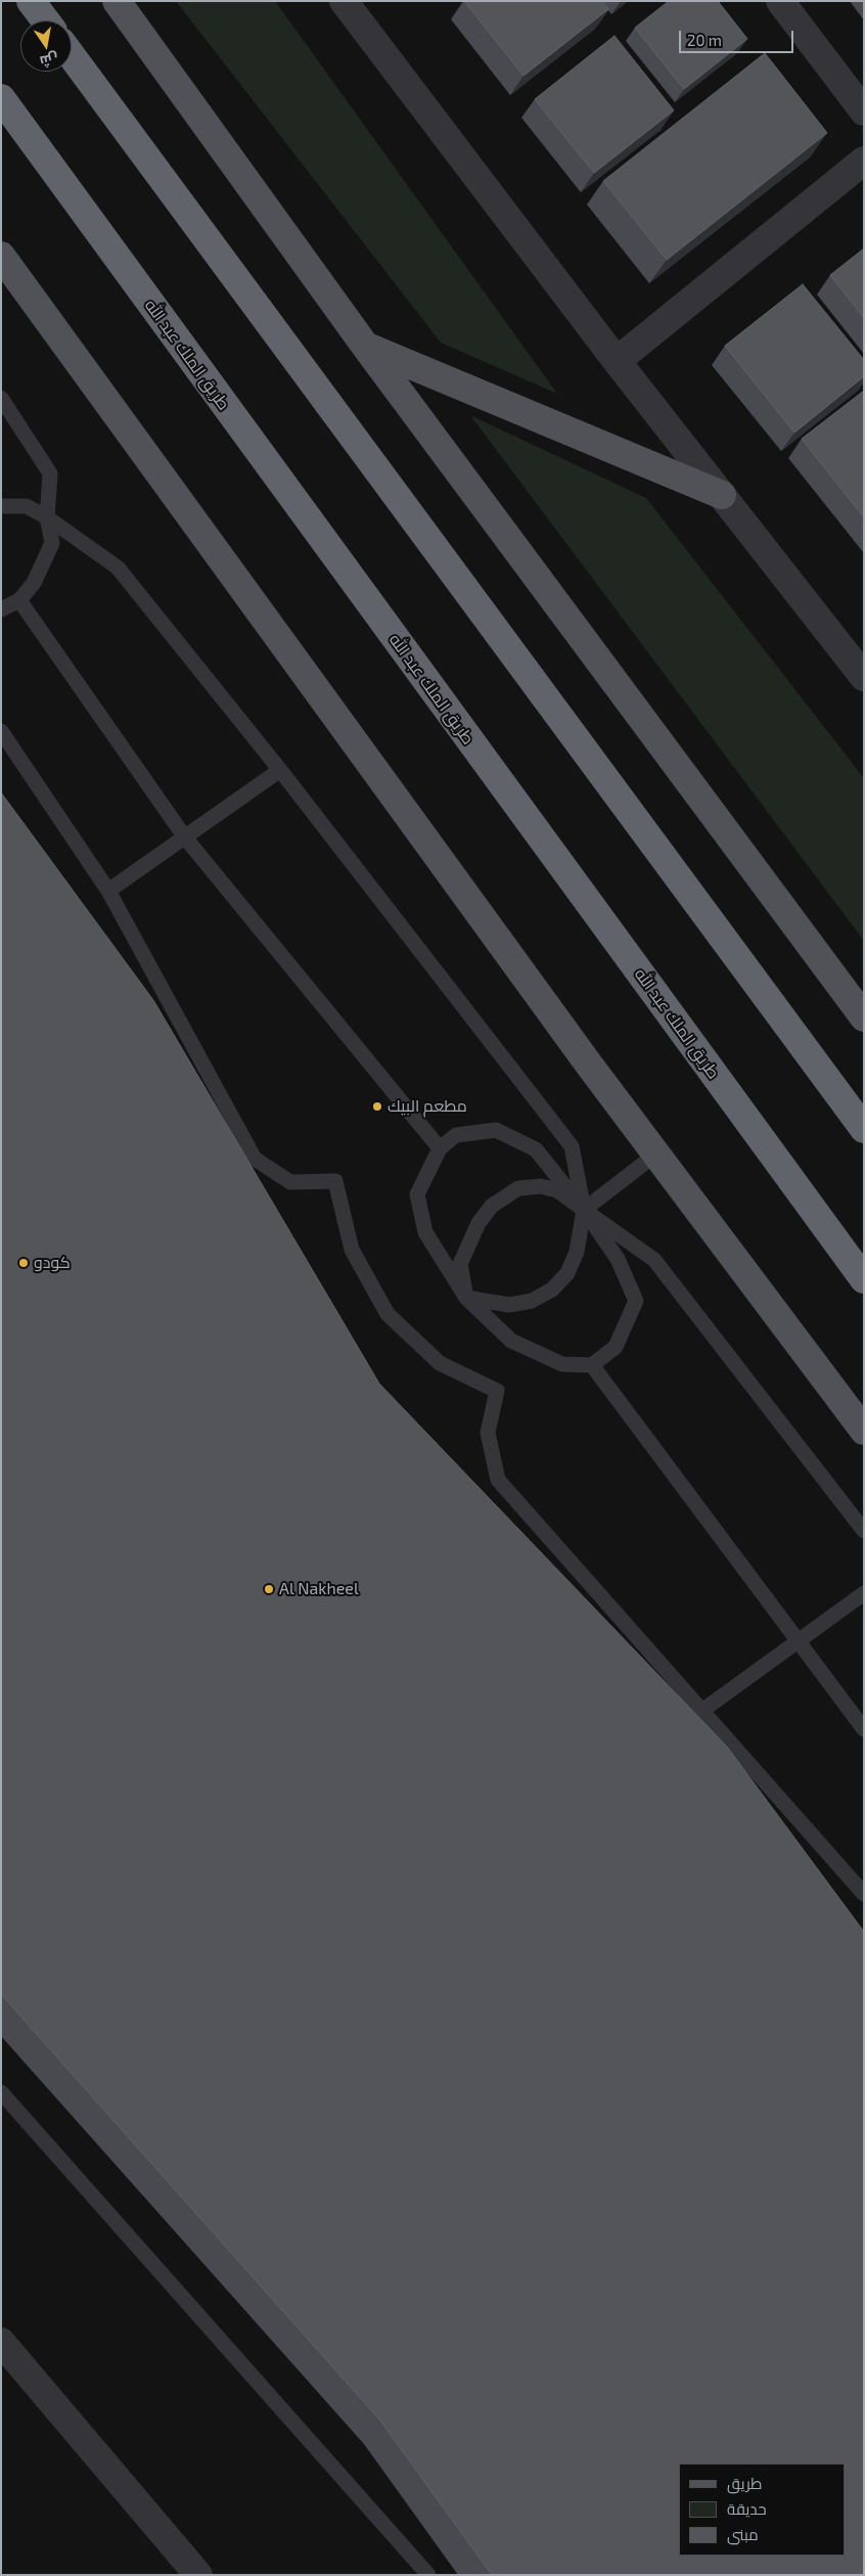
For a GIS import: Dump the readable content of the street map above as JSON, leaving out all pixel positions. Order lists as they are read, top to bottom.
{
  "streets": {
    "highway": ["طريق الملك عبد الله"]
  },
  "places": ["مطعم البيك", "كودو", "Al Nakheel"],
  "legend": ["طريق", "حديقة", "مبنى"],
  "scale_bar": "20 m",
  "north": "bottom"
}
